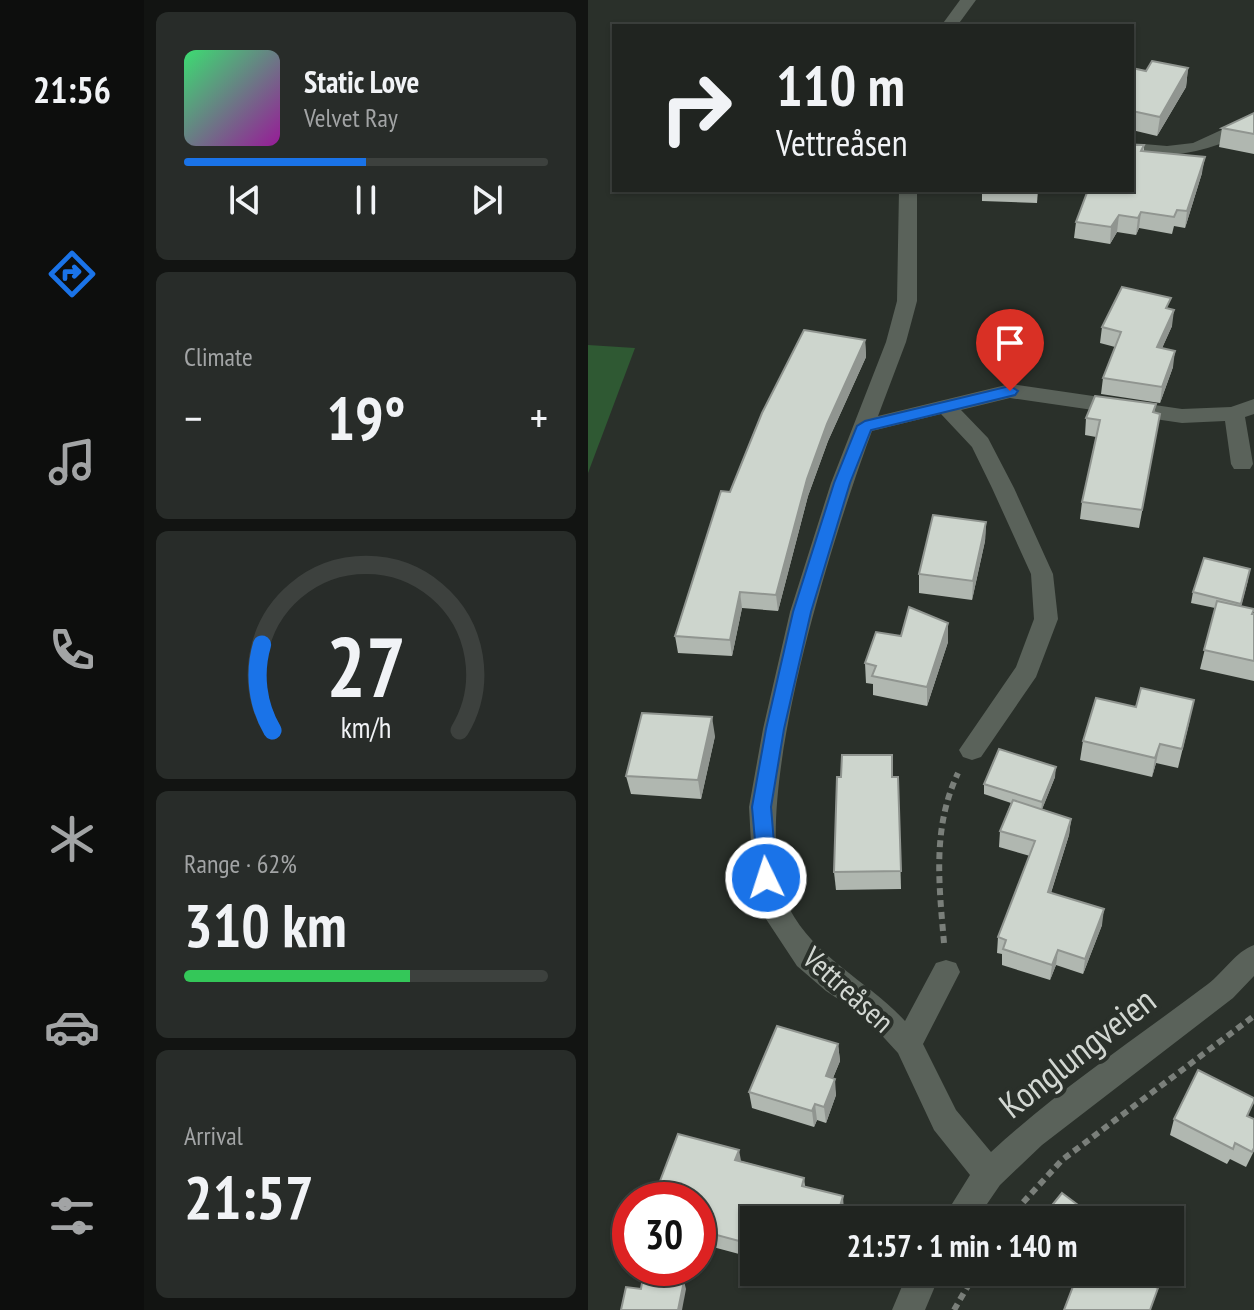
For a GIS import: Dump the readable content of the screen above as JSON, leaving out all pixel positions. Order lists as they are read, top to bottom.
{
  "streets": {
    "street": ["Vettreåsen", "Konglungveien"]
  },
  "crossings": [
    ["Vettreåsen", "Konglungveien"]
  ],
  "page": {
    "tabs": "21:56",
    "turn": ["110 m", "Vettreåsen"],
    "song": ["Static Love", "Velvet Ray"],
    "tile": [
      "Climate",
      ["Range · 62%", "310 km"],
      ["Arrival", "21:57"]
    ],
    "heat": ["−", "19°", "+"],
    "limit": "30",
    "trip": "21:57 · 1 min · 140 m",
    "gauge": ["27", "km/h"]
  }
}
